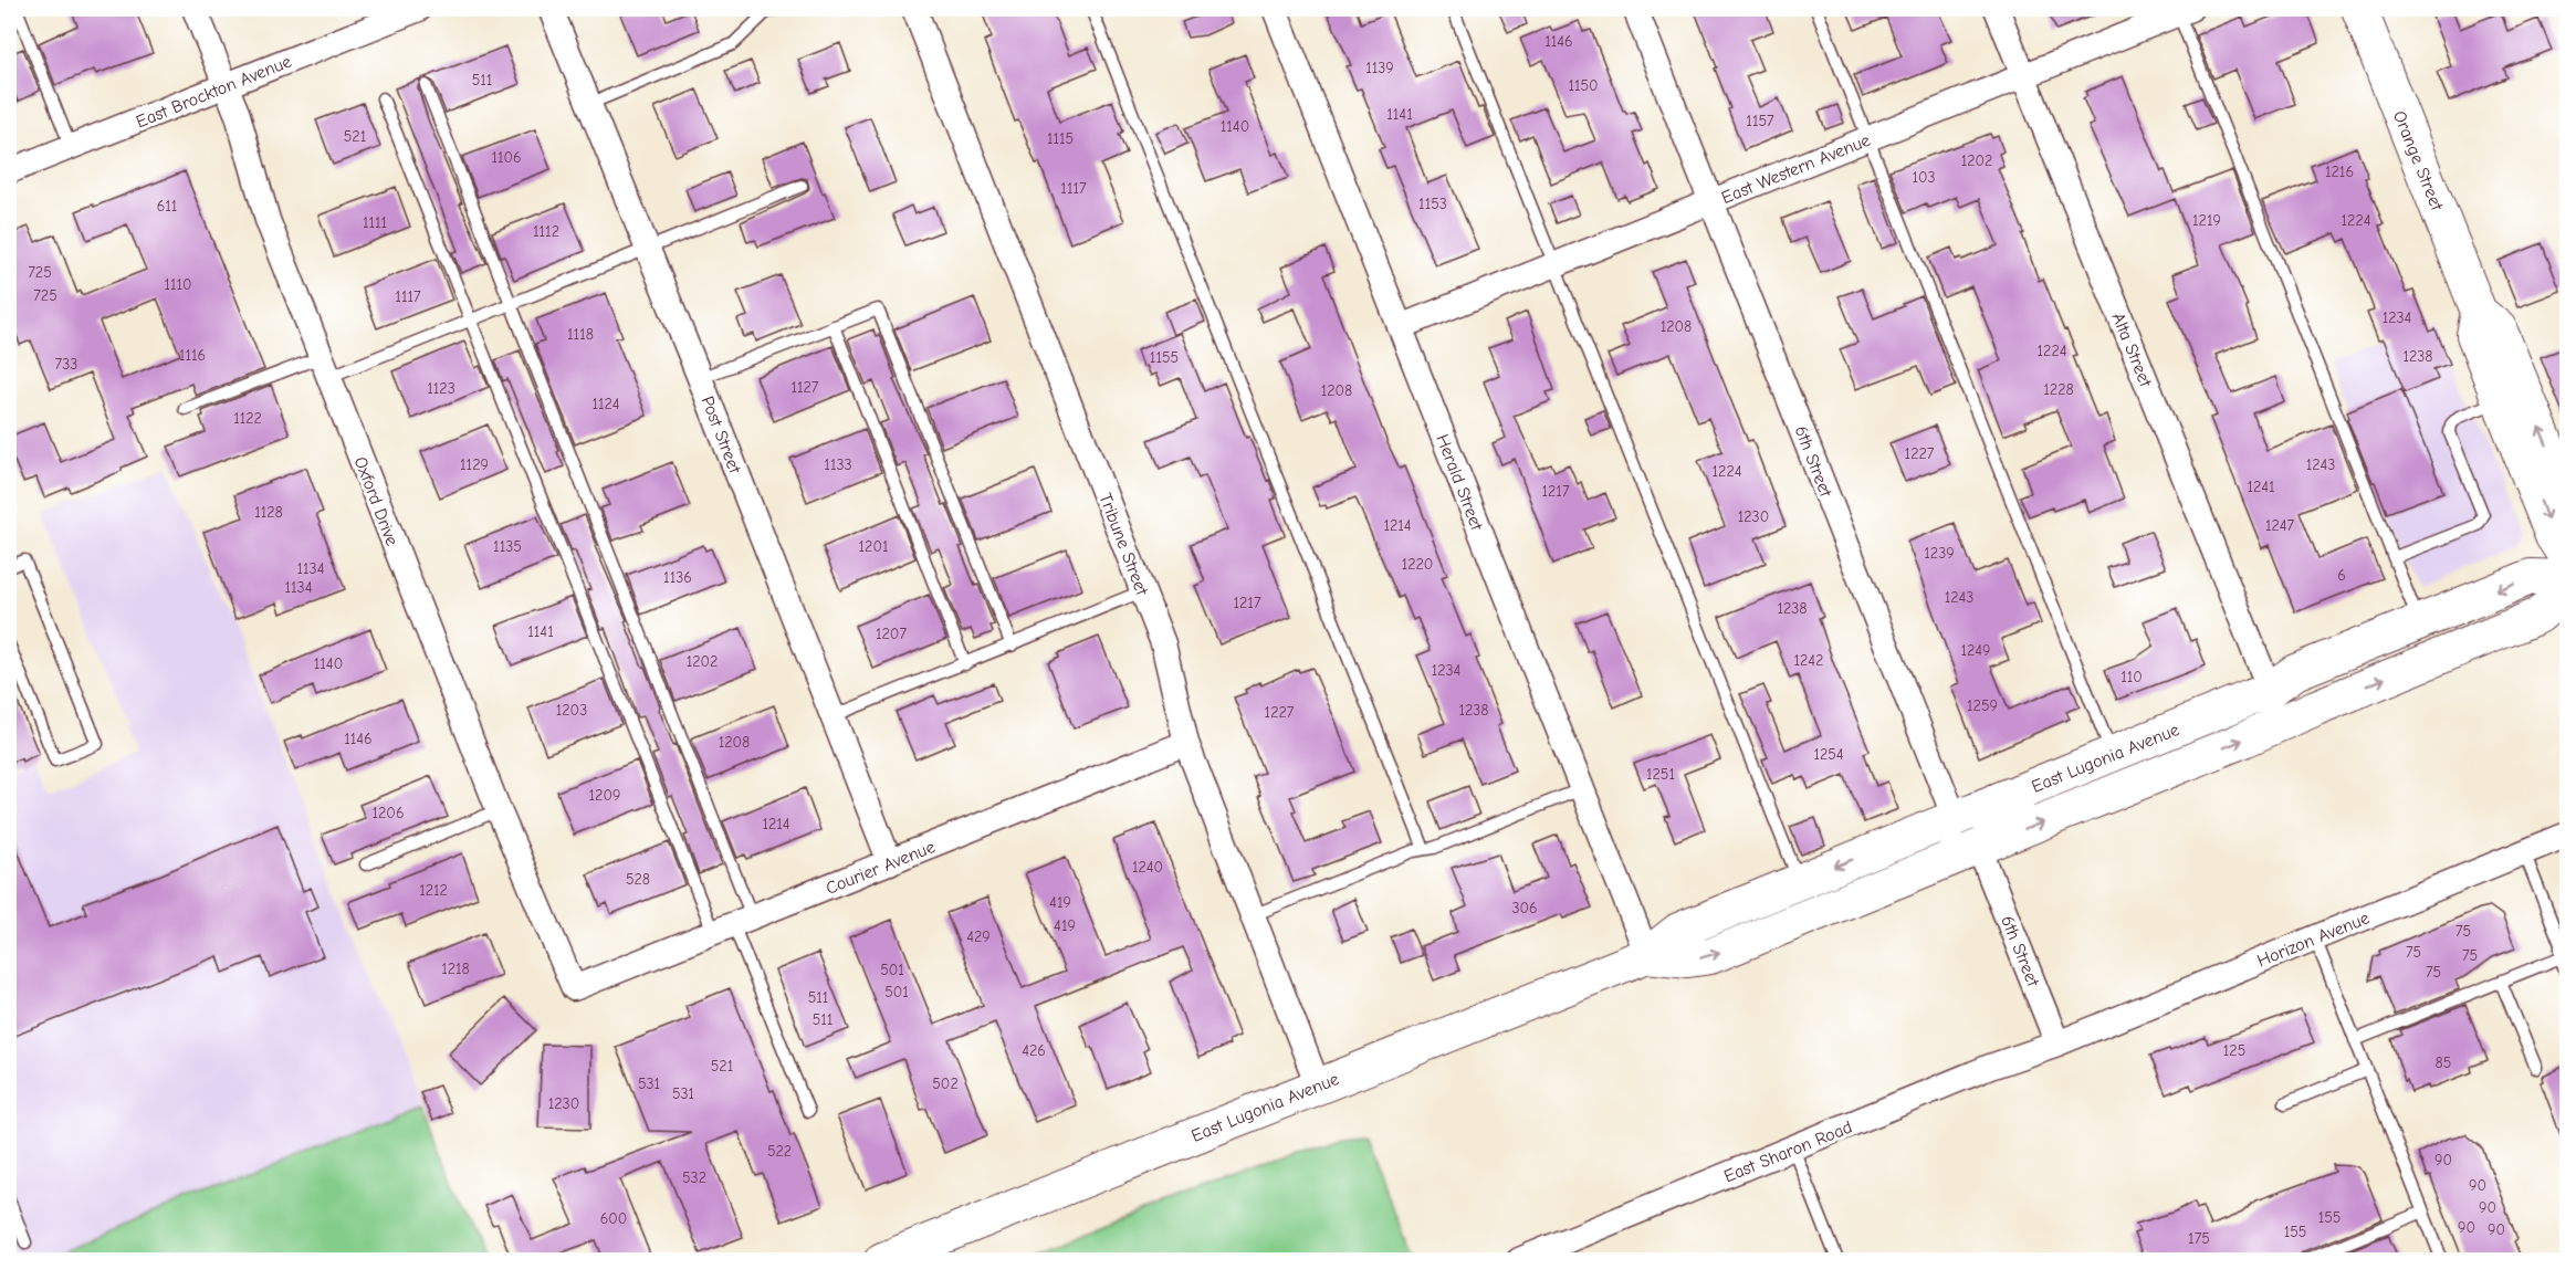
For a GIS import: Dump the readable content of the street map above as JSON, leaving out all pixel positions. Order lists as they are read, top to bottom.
{
  "streets": {
    "main road": ["Orange Street", "East Lugonia Avenue"],
    "street": [
      "East Brockton Avenue",
      "East Western Avenue",
      "Alta Street",
      "Post Street",
      "6th Street",
      "Herald Street",
      "Oxford Drive",
      "Tribune Street",
      "Courier Avenue",
      "Horizon Avenue",
      "East Sharon Road"
    ]
  },
  "crossings": [
    ["East Brockton Avenue", "Oxford Drive"],
    ["East Western Avenue", "Alta Street"],
    ["East Western Avenue", "6th Street"],
    ["East Western Avenue", "Herald Street"],
    ["Alta Street", "East Lugonia Avenue"],
    ["Post Street", "Courier Avenue"],
    ["6th Street", "East Lugonia Avenue"],
    ["6th Street", "Horizon Avenue"],
    ["6th Street", "East Sharon Road"],
    ["Herald Street", "East Lugonia Avenue"],
    ["Oxford Drive", "Courier Avenue"],
    ["Tribune Street", "East Lugonia Avenue"],
    ["Tribune Street", "Courier Avenue"],
    ["Horizon Avenue", "East Sharon Road"]
  ],
  "house_numbers": [
    "1146",
    "1139",
    "511",
    "1150",
    "1141",
    "1157",
    "1140",
    "521",
    "1115",
    "1106",
    "1202",
    "1216",
    "103",
    "1117",
    "1153",
    "611",
    "1219",
    "1224",
    "1111",
    "1112",
    "725",
    "1110",
    "725",
    "1117",
    "1234",
    "1208",
    "1118",
    "1224",
    "1116",
    "1238",
    "1155",
    "733",
    "1127",
    "1123",
    "1228",
    "1208",
    "1124",
    "1122",
    "1227",
    "1129",
    "1133",
    "1243",
    "1224",
    "1241",
    "1217",
    "1128",
    "1230",
    "1214",
    "1247",
    "1135",
    "1201",
    "1239",
    "1220",
    "1134",
    "6",
    "1136",
    "1134",
    "1243",
    "1217",
    "1238",
    "1141",
    "1207",
    "1249",
    "1242",
    "1202",
    "1140",
    "1234",
    "110",
    "1259",
    "1203",
    "1238",
    "1227",
    "1146",
    "1208",
    "1254",
    "1251",
    "1209",
    "1206",
    "1214",
    "1240",
    "528",
    "1212",
    "419",
    "306",
    "419",
    "75",
    "429",
    "75",
    "75",
    "1218",
    "501",
    "75",
    "501",
    "511",
    "511",
    "426",
    "125",
    "85",
    "521",
    "531",
    "502",
    "531",
    "1230",
    "522",
    "90",
    "532",
    "90",
    "90",
    "155",
    "600",
    "90",
    "90",
    "155",
    "175"
  ]
}
